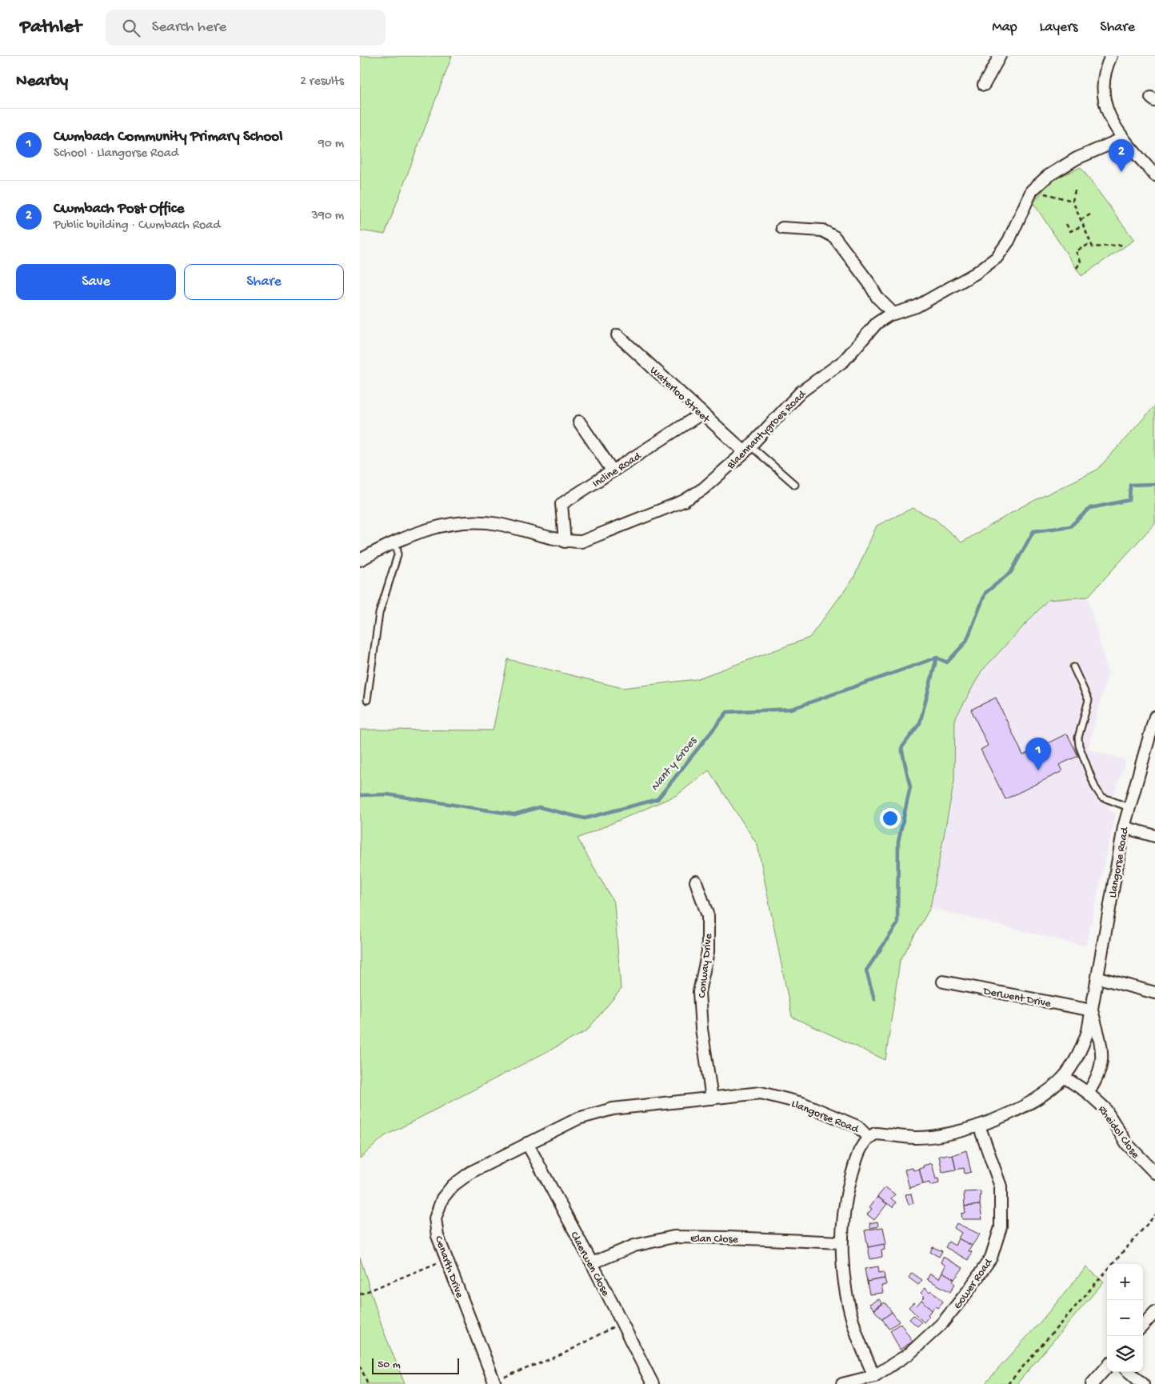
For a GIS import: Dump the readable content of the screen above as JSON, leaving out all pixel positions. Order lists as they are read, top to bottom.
{
  "streets": {
    "street": [
      "Waterloo Street",
      "Blaennantygroes Road",
      "Incline Road",
      "Llangorse Road",
      "Conway Drive",
      "Derwent Drive",
      "Rheidol Close",
      "Elan Close",
      "Claerwen Close",
      "Cenarth Drive",
      "Gower Road"
    ]
  },
  "crossings": [
    ["Waterloo Street", "Blaennantygroes Road"],
    ["Waterloo Street", "Incline Road"],
    ["Blaennantygroes Road", "Incline Road"],
    ["Llangorse Road", "Conway Drive"],
    ["Llangorse Road", "Derwent Drive"],
    ["Llangorse Road", "Rheidol Close"],
    ["Llangorse Road", "Claerwen Close"],
    ["Llangorse Road", "Cenarth Drive"],
    ["Llangorse Road", "Gower Road"],
    ["Elan Close", "Claerwen Close"],
    ["Claerwen Close", "Cenarth Drive"]
  ],
  "water": ["Nant y Groes"],
  "scale_bar": "50 m",
  "page": {
    "header": "Pathlet",
    "search": "Search here",
    "nav": ["Map", "Layers", "Share"],
    "heading": ["Nearby", "2 results"],
    "list": [
      {
        "mark": "1",
        "name": "Cwmbach Community Primary School",
        "note": "School · Llangorse Road",
        "value": "90 m"
      },
      {
        "mark": "2",
        "name": "Cwmbach Post Office",
        "note": "Public building · Cwmbach Road",
        "value": "390 m"
      }
    ],
    "pins": ["2", "1"],
    "buttons": ["Save", "Share"],
    "map_buttons": ["+", "−"],
    "scale": "50 m"
  }
}
